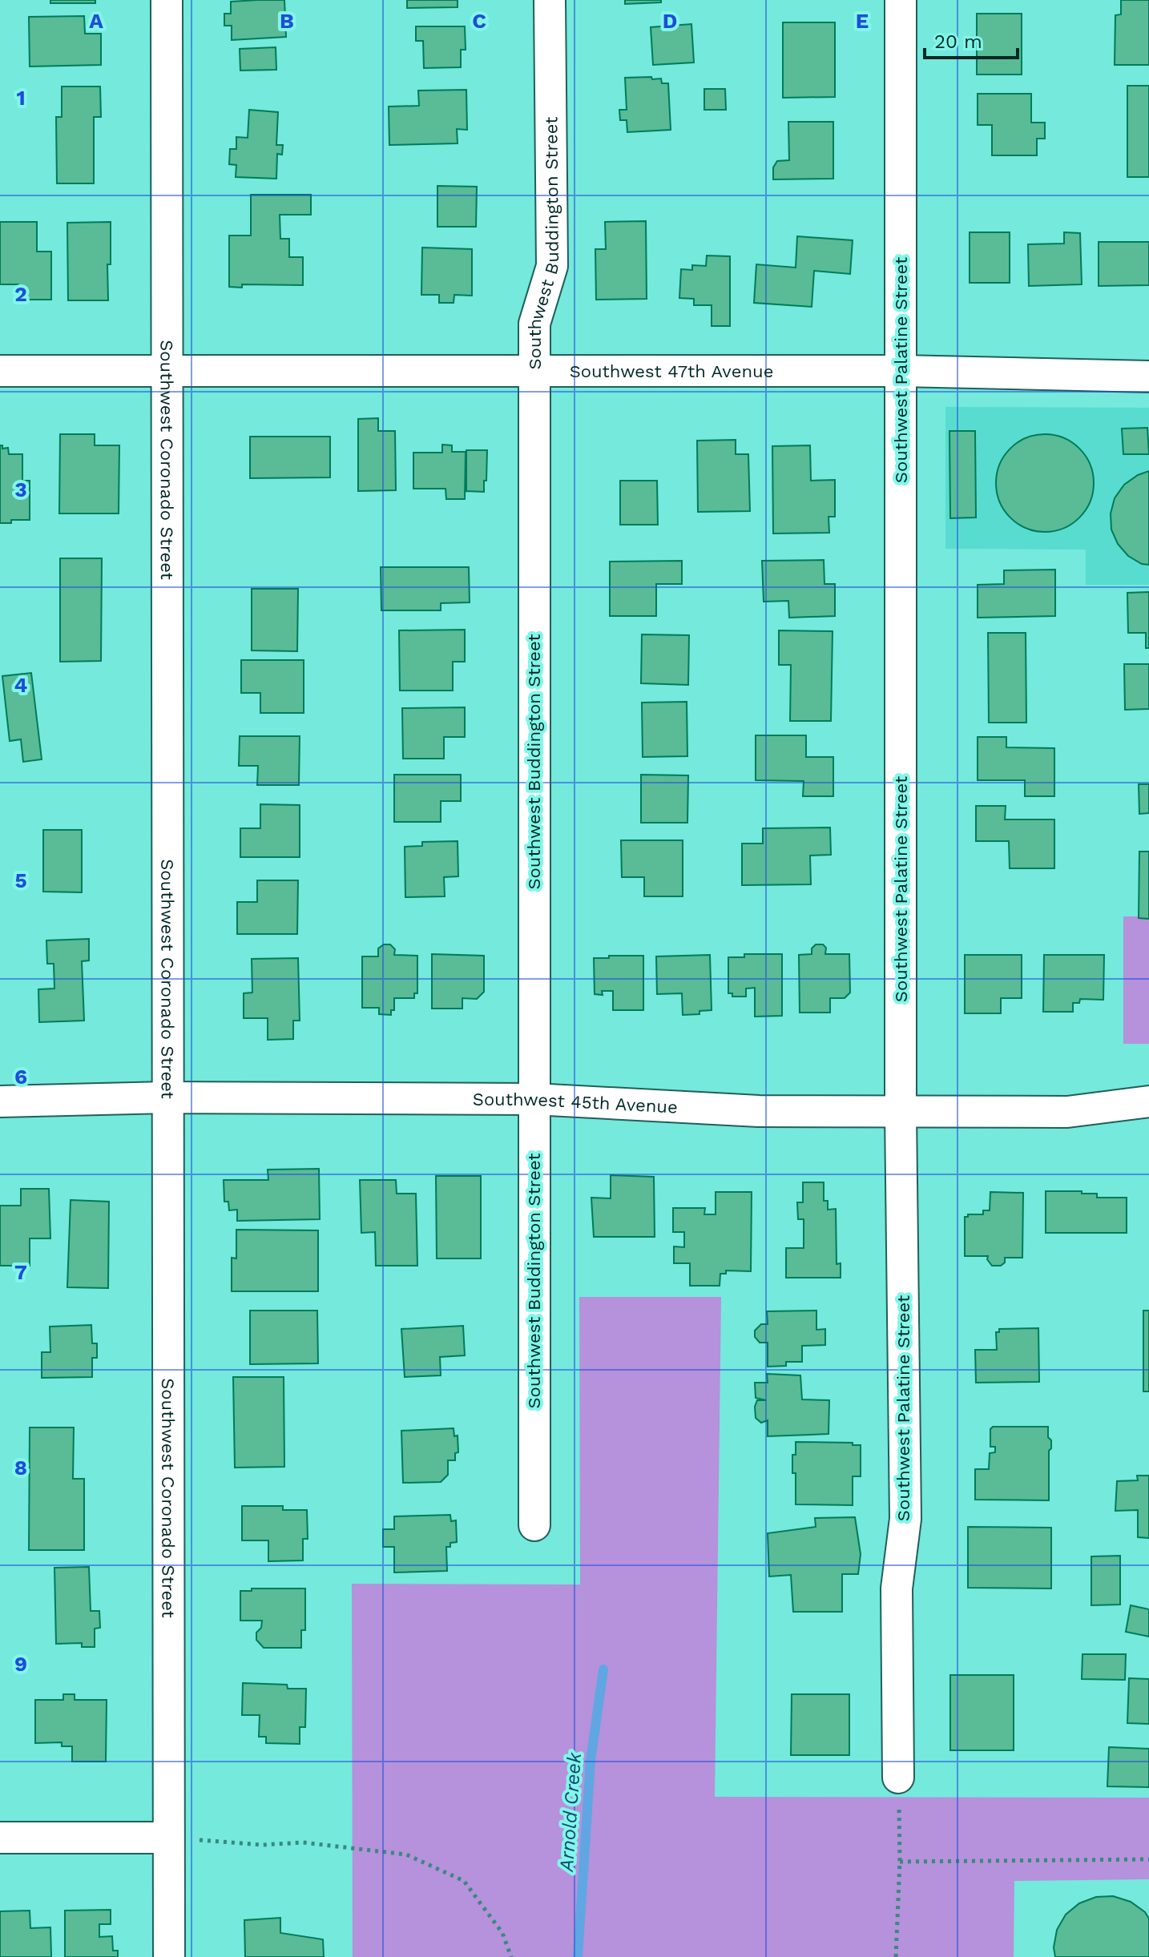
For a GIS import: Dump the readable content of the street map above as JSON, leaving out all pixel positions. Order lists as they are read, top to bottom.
{
  "streets": {
    "street": [
      "Southwest Buddington Street",
      "Southwest Palatine Street",
      "Southwest 47th Avenue",
      "Southwest Coronado Street",
      "Southwest 45th Avenue"
    ]
  },
  "crossings": [
    ["Southwest Buddington Street", "Southwest 47th Avenue"],
    ["Southwest Buddington Street", "Southwest 45th Avenue"],
    ["Southwest Palatine Street", "Southwest 47th Avenue"],
    ["Southwest Palatine Street", "Southwest 45th Avenue"],
    ["Southwest 47th Avenue", "Southwest Coronado Street"],
    ["Southwest Coronado Street", "Southwest 45th Avenue"]
  ],
  "water": ["Arnold Creek"],
  "scale_bar": "20 m",
  "grid": {
    "columns": [
      "A",
      "B",
      "C",
      "D",
      "E"
    ],
    "rows": [
      "1",
      "2",
      "3",
      "4",
      "5",
      "6",
      "7",
      "8",
      "9"
    ]
  }
}
